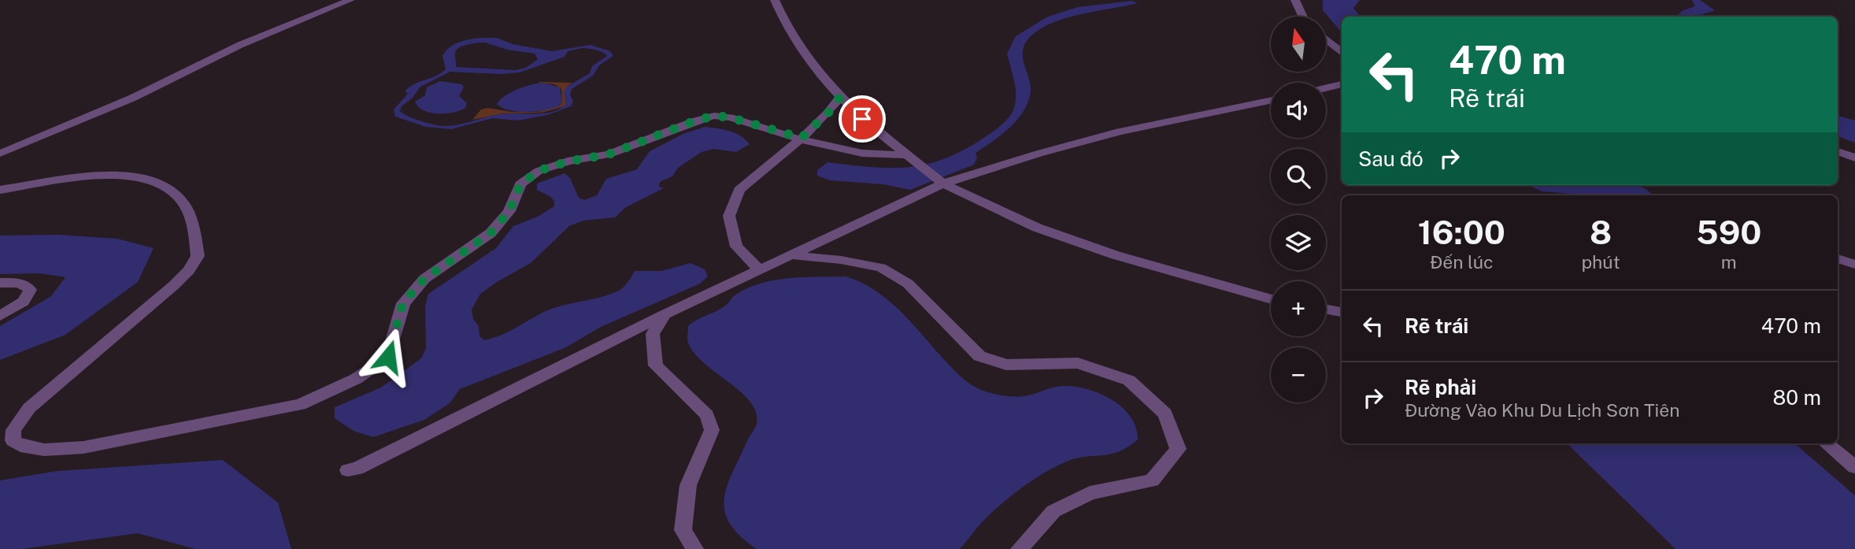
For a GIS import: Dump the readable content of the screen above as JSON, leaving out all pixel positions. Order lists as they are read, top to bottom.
{
  "north": "top",
  "page": {
    "map_buttons": ["+", "−"],
    "turn": ["470 m", "Rẽ trái"],
    "then": "Sau đó",
    "eta": [
      "16:00",
      "Đến lúc",
      "8",
      "phút",
      "590",
      "m"
    ],
    "list": [
      {
        "name": "Rẽ trái",
        "value": "470 m"
      },
      {
        "name": "Rẽ phải",
        "note": "Đường Vào Khu Du Lịch Sơn Tiên",
        "value": "80 m"
      }
    ]
  }
}
